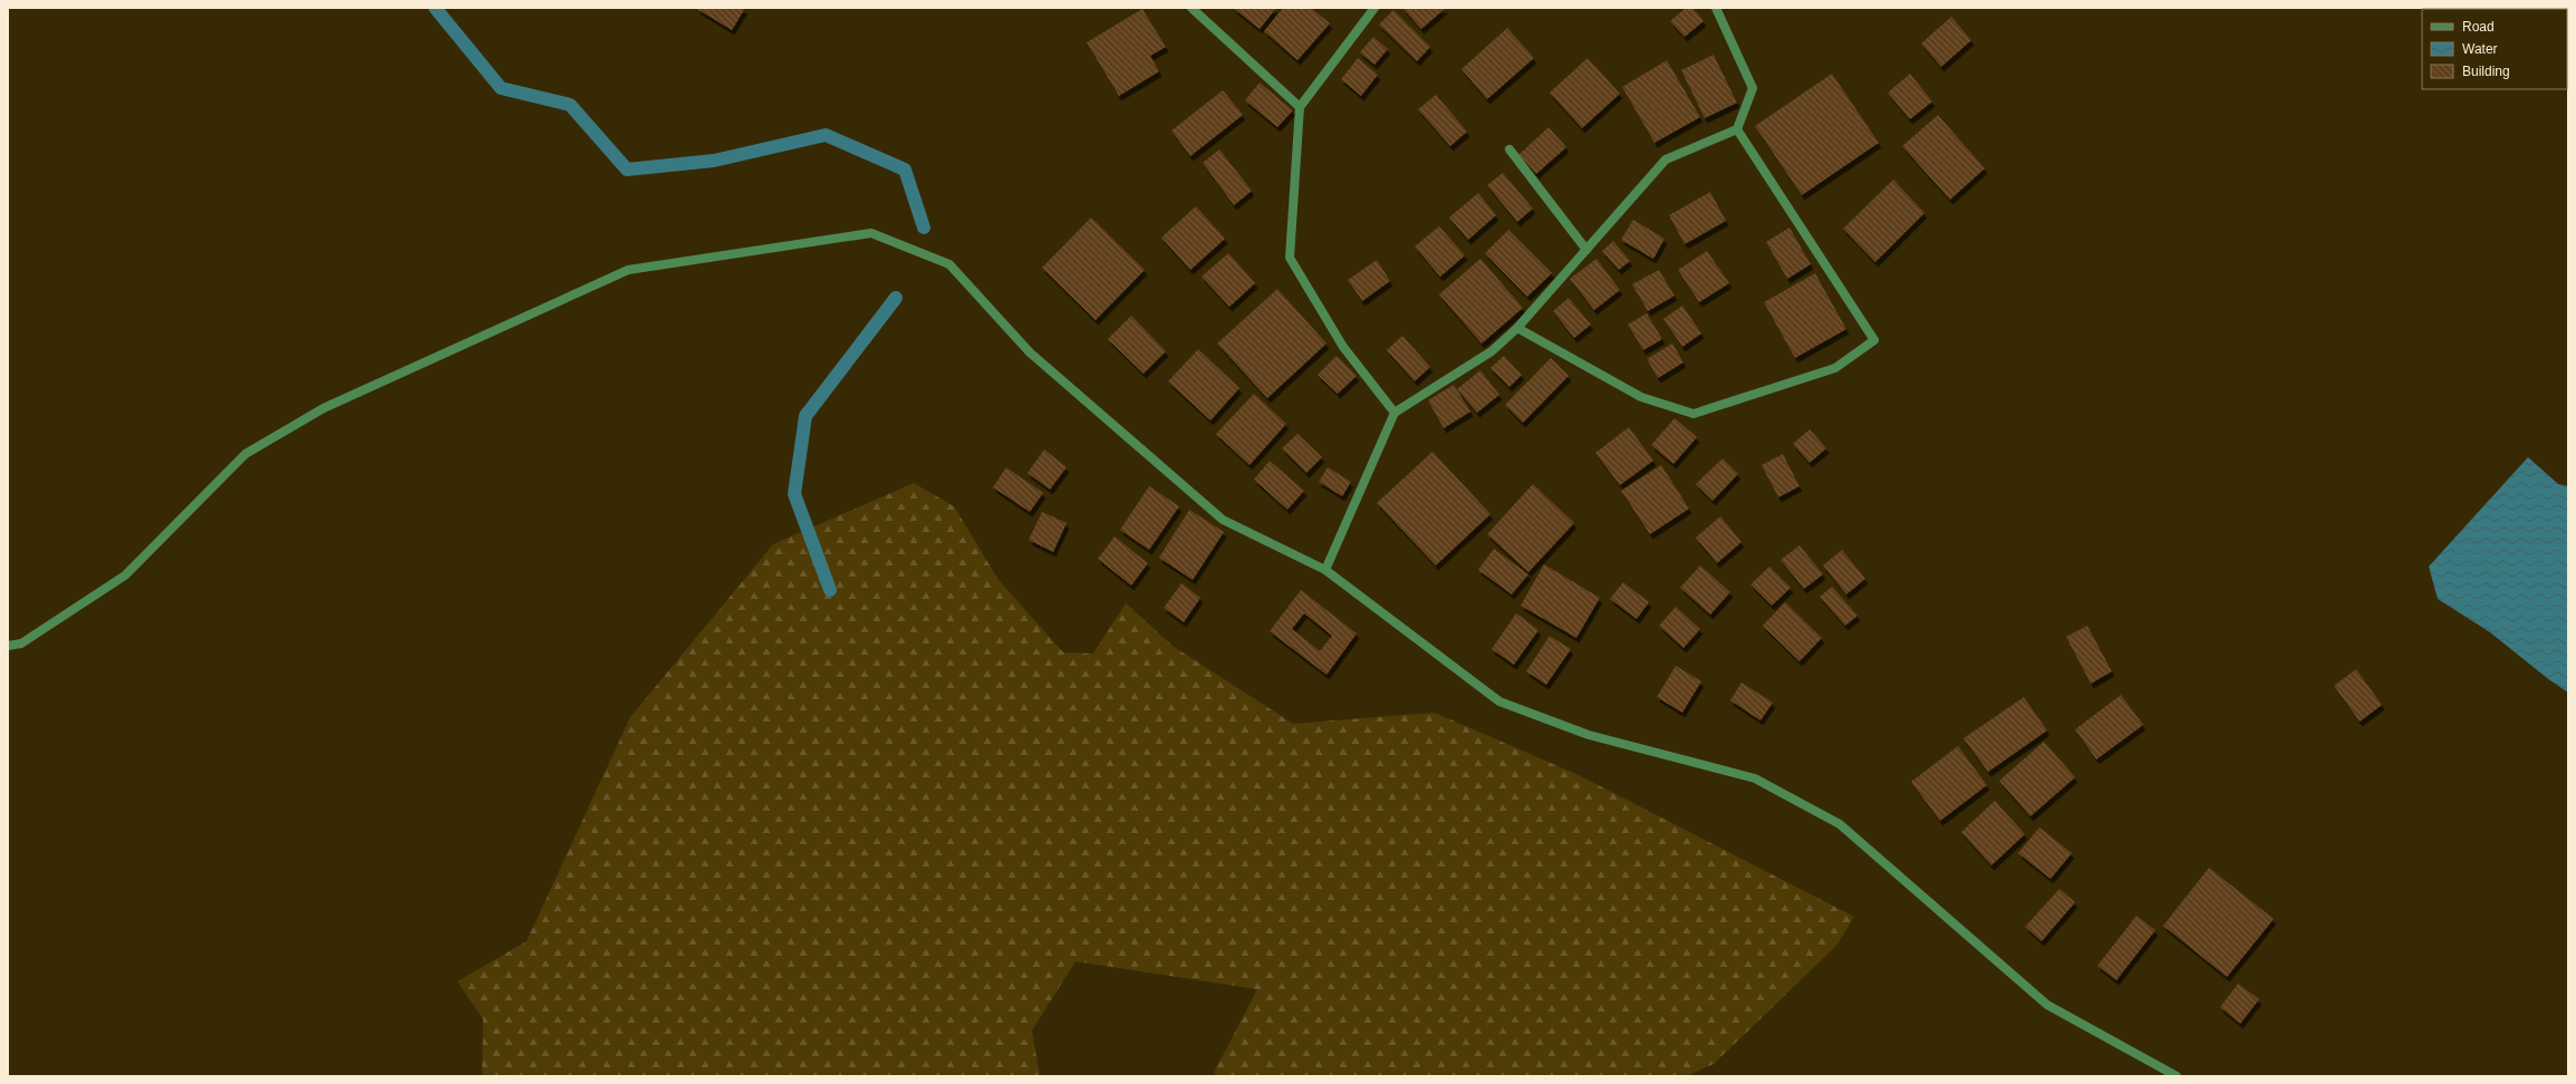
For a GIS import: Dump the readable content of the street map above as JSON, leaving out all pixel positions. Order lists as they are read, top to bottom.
{
  "legend": ["Road", "Water", "Building"]
}
